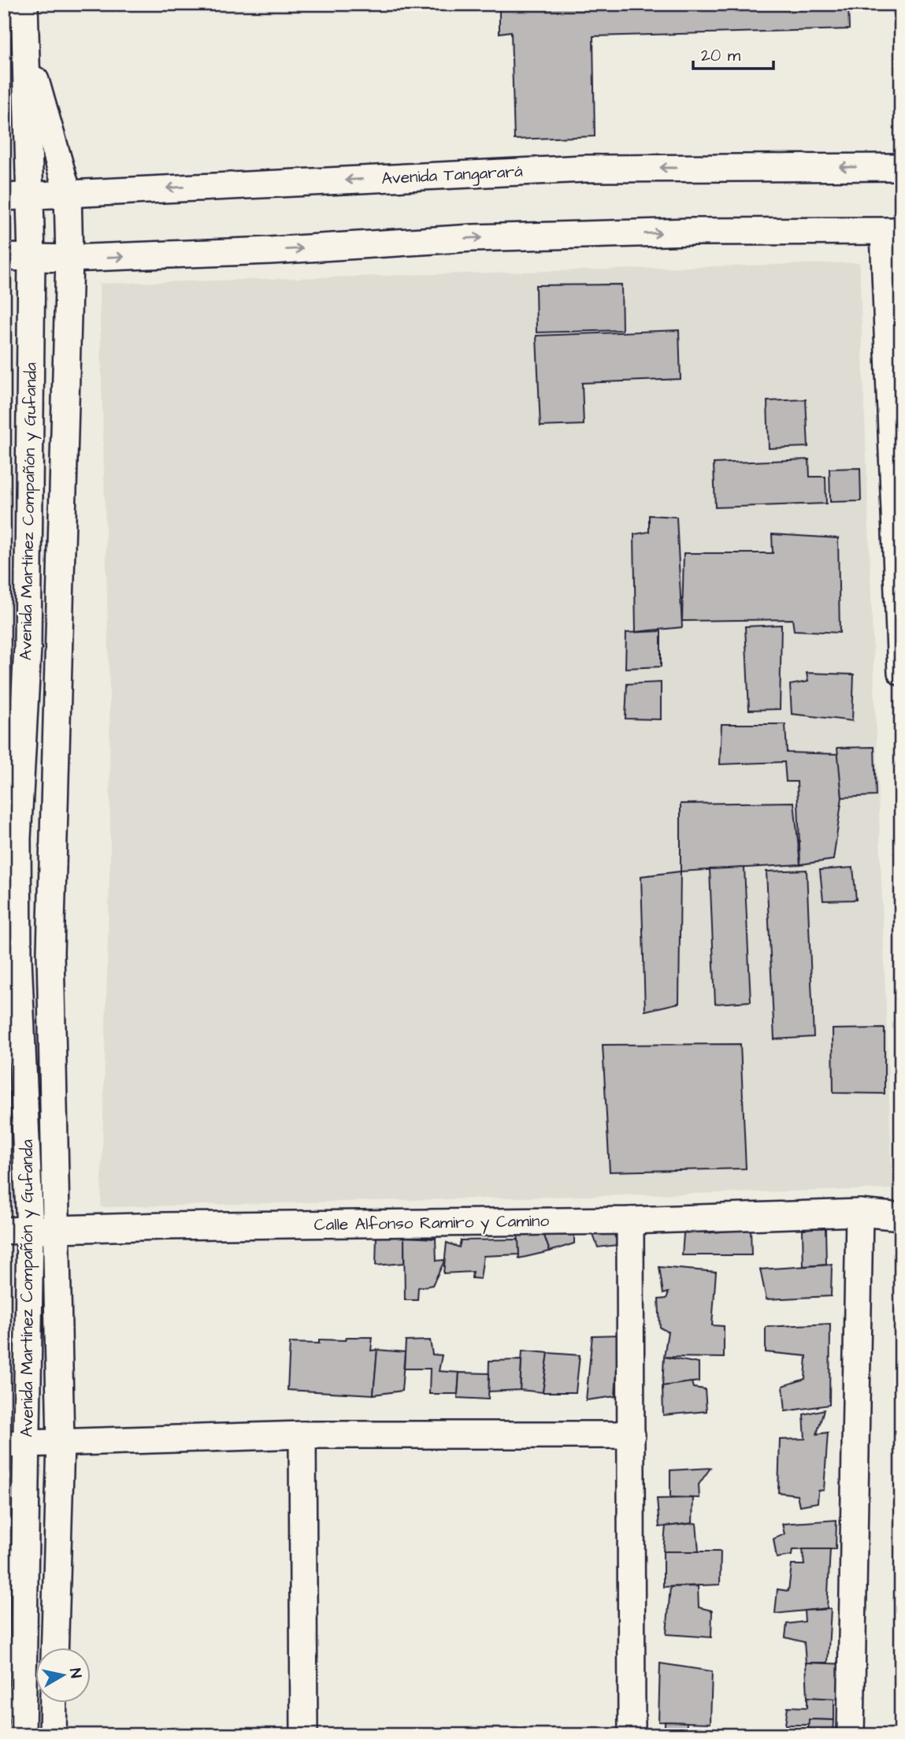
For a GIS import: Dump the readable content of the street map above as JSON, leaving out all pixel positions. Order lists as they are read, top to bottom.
{
  "streets": {
    "street": ["Avenida Tangarará", "Avenida Martínez Compañón y Gufanda", "Calle Alfonso Ramiro y Camino"]
  },
  "crossings": [
    ["Avenida Tangarará", "Avenida Martínez Compañón y Gufanda"],
    ["Avenida Martínez Compañón y Gufanda", "Calle Alfonso Ramiro y Camino"]
  ],
  "scale_bar": "20 m",
  "north": "right"
}
